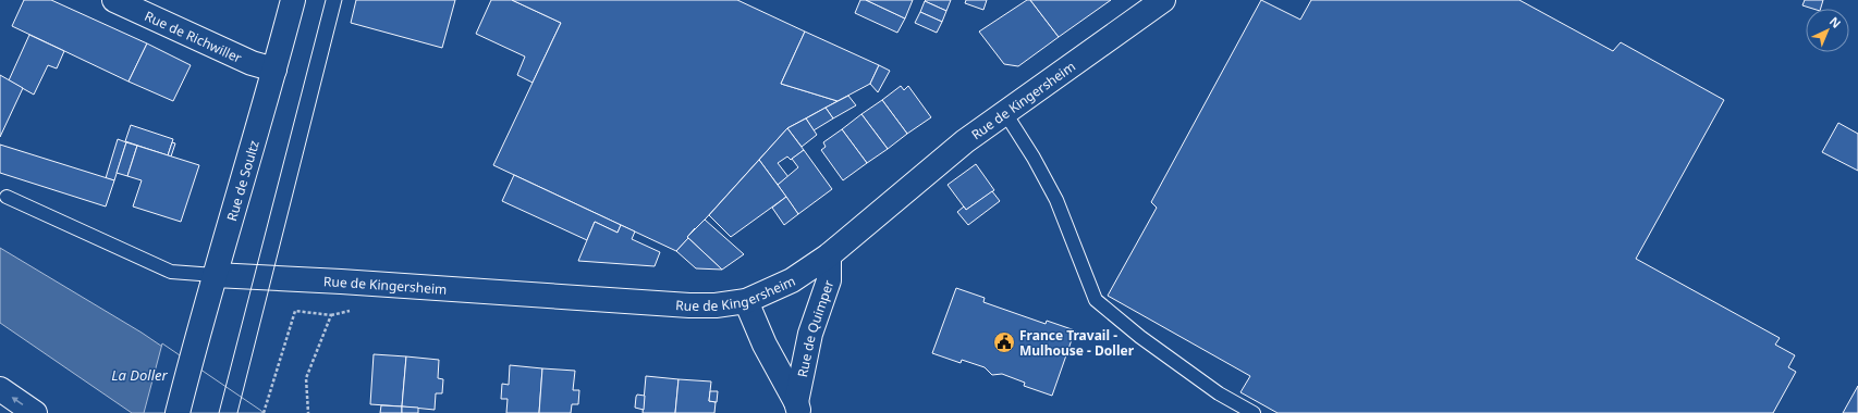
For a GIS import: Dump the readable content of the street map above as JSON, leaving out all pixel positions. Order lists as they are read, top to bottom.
{
  "streets": {
    "main road": [
      "Rue de Richwiller",
      "Rue de Kingersheim",
      "Rue de Soultz",
      "Rue de Quimper"
    ]
  },
  "crossings": [
    ["Rue de Richwiller", "Rue de Soultz"],
    ["Rue de Kingersheim", "Rue de Soultz"],
    ["Rue de Kingersheim", "Rue de Quimper"]
  ],
  "water": ["La Doller"],
  "places": {
    "public building": ["France Travail - Mulhouse - Doller"]
  },
  "north": "top right"
}
